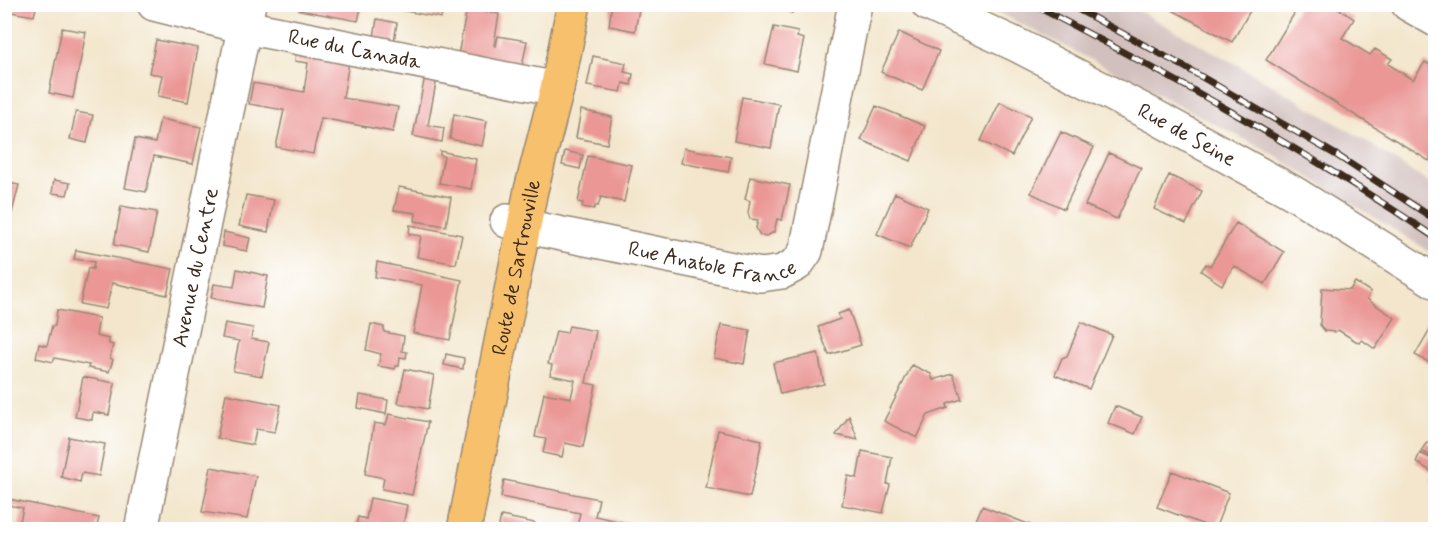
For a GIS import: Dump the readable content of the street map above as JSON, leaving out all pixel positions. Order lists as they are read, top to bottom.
{
  "streets": {
    "main road": ["Route de Sartrouville"],
    "street": [
      "Rue du Canada",
      "Rue de Seine",
      "Rue Anatole France",
      "Avenue du Centre"
    ]
  },
  "crossings": [
    ["Rue du Canada", "Route de Sartrouville"],
    ["Rue du Canada", "Avenue du Centre"],
    ["Rue Anatole France", "Route de Sartrouville"]
  ]
}
